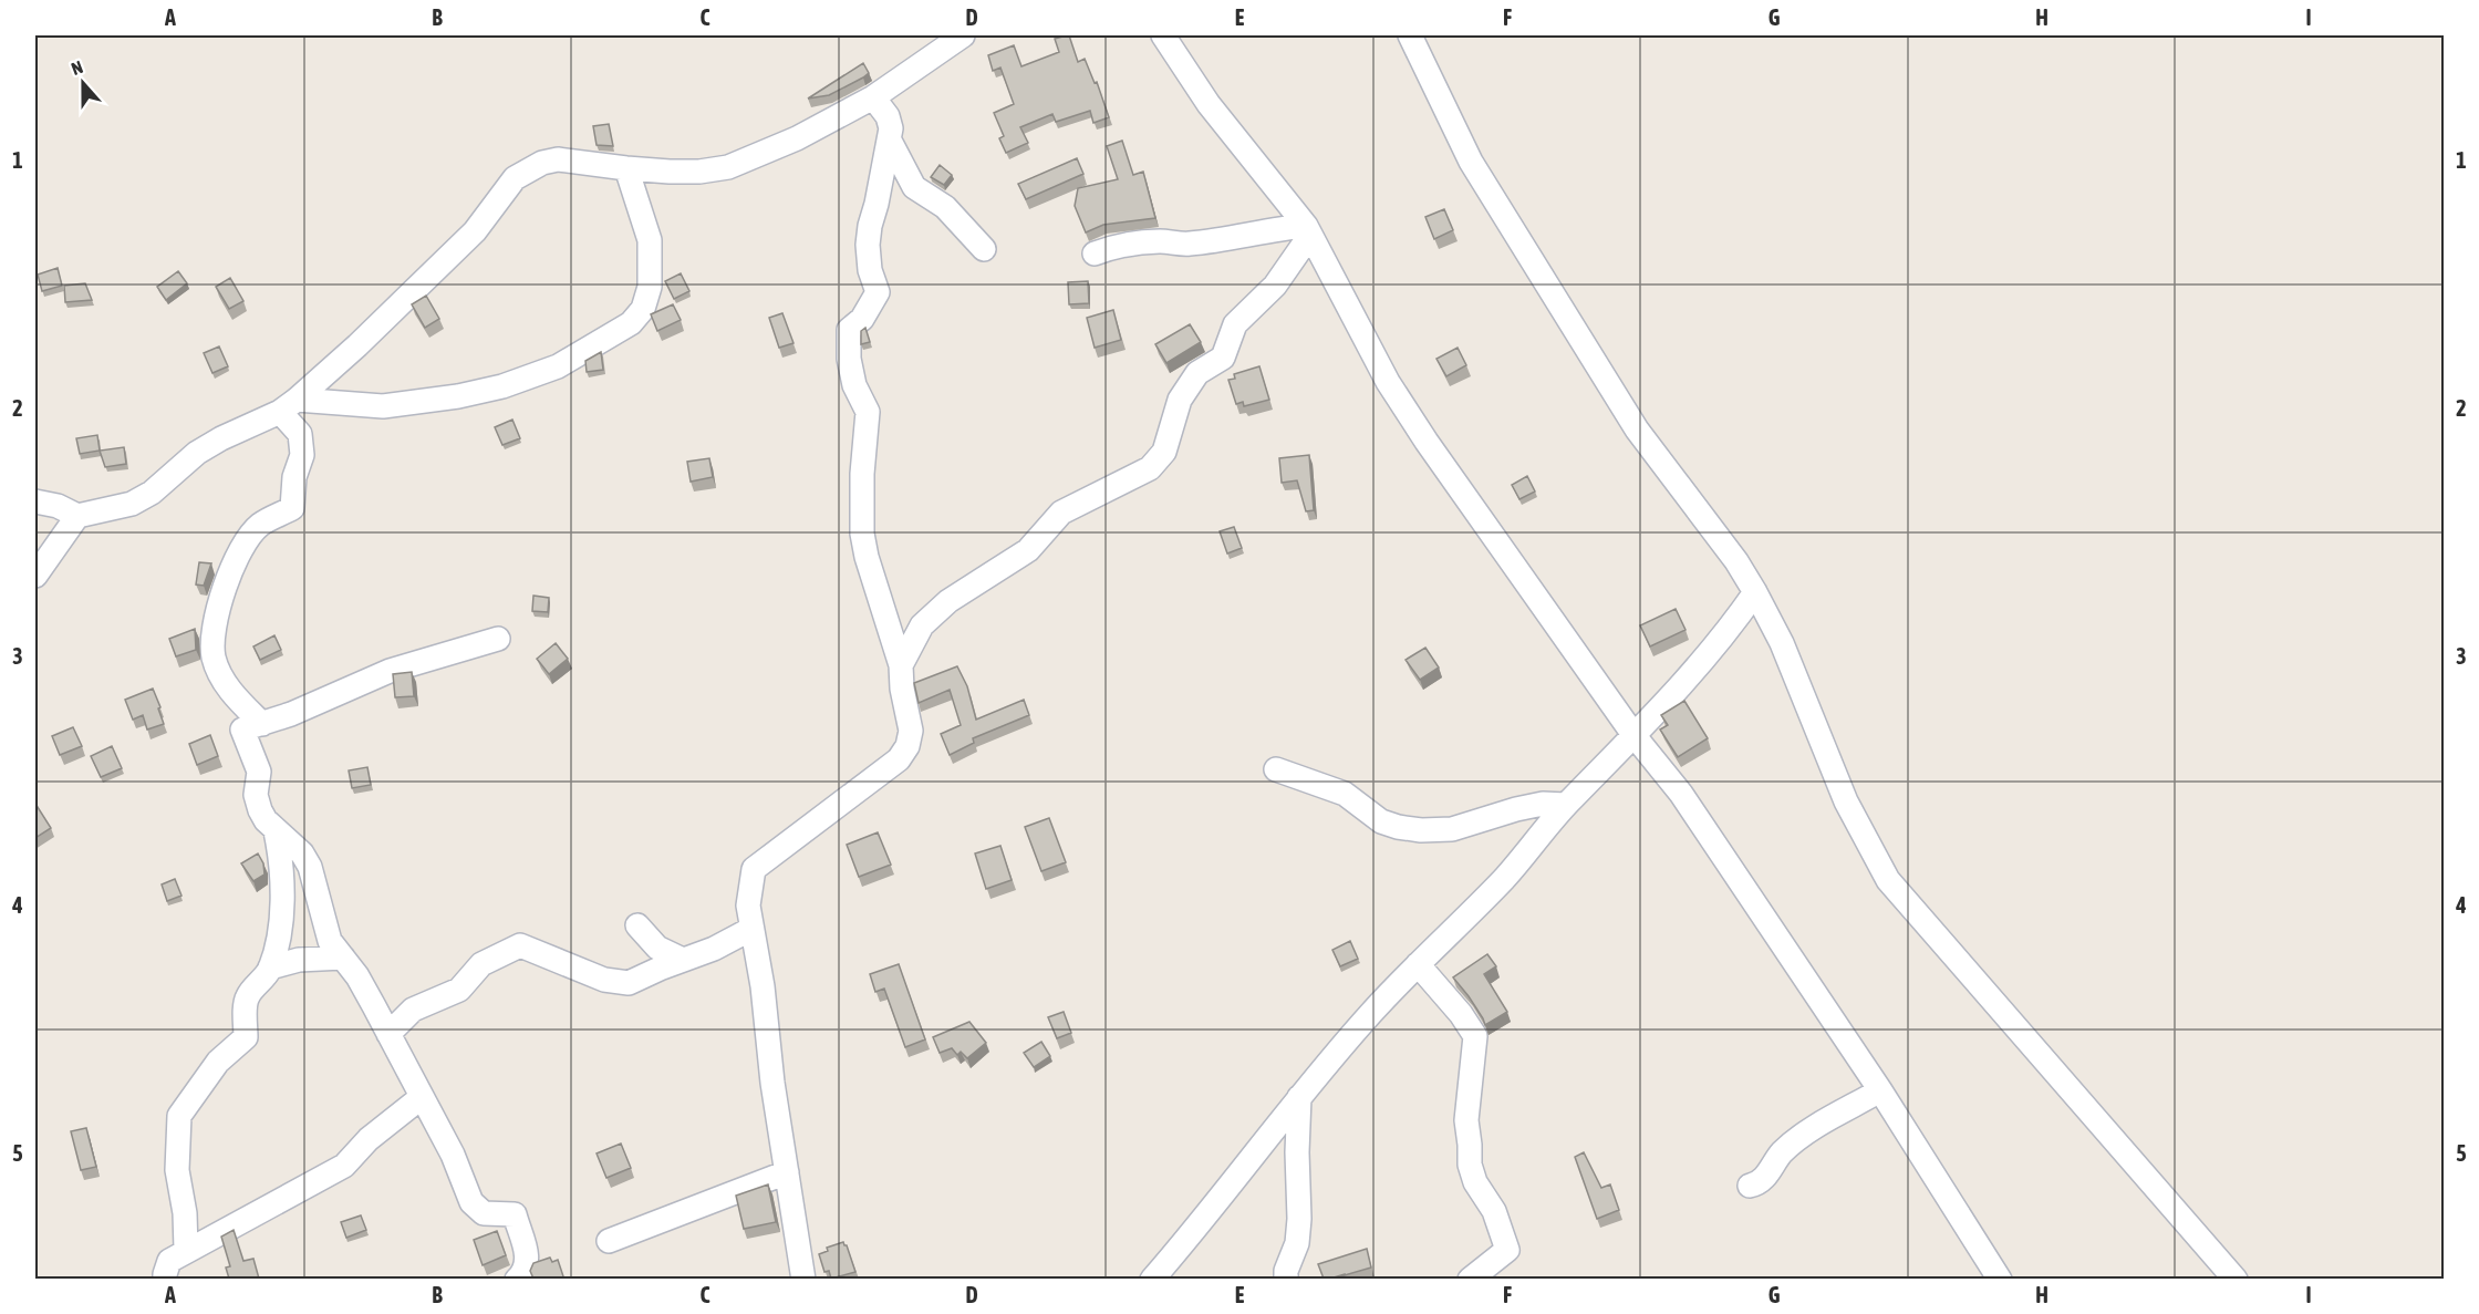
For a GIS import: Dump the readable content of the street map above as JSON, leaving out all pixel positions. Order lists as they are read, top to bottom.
{
  "north": "top",
  "grid": {
    "columns": [
      "A",
      "B",
      "C",
      "D",
      "E",
      "F",
      "G",
      "H",
      "I"
    ],
    "rows": [
      "1",
      "2",
      "3",
      "4",
      "5"
    ]
  }
}
